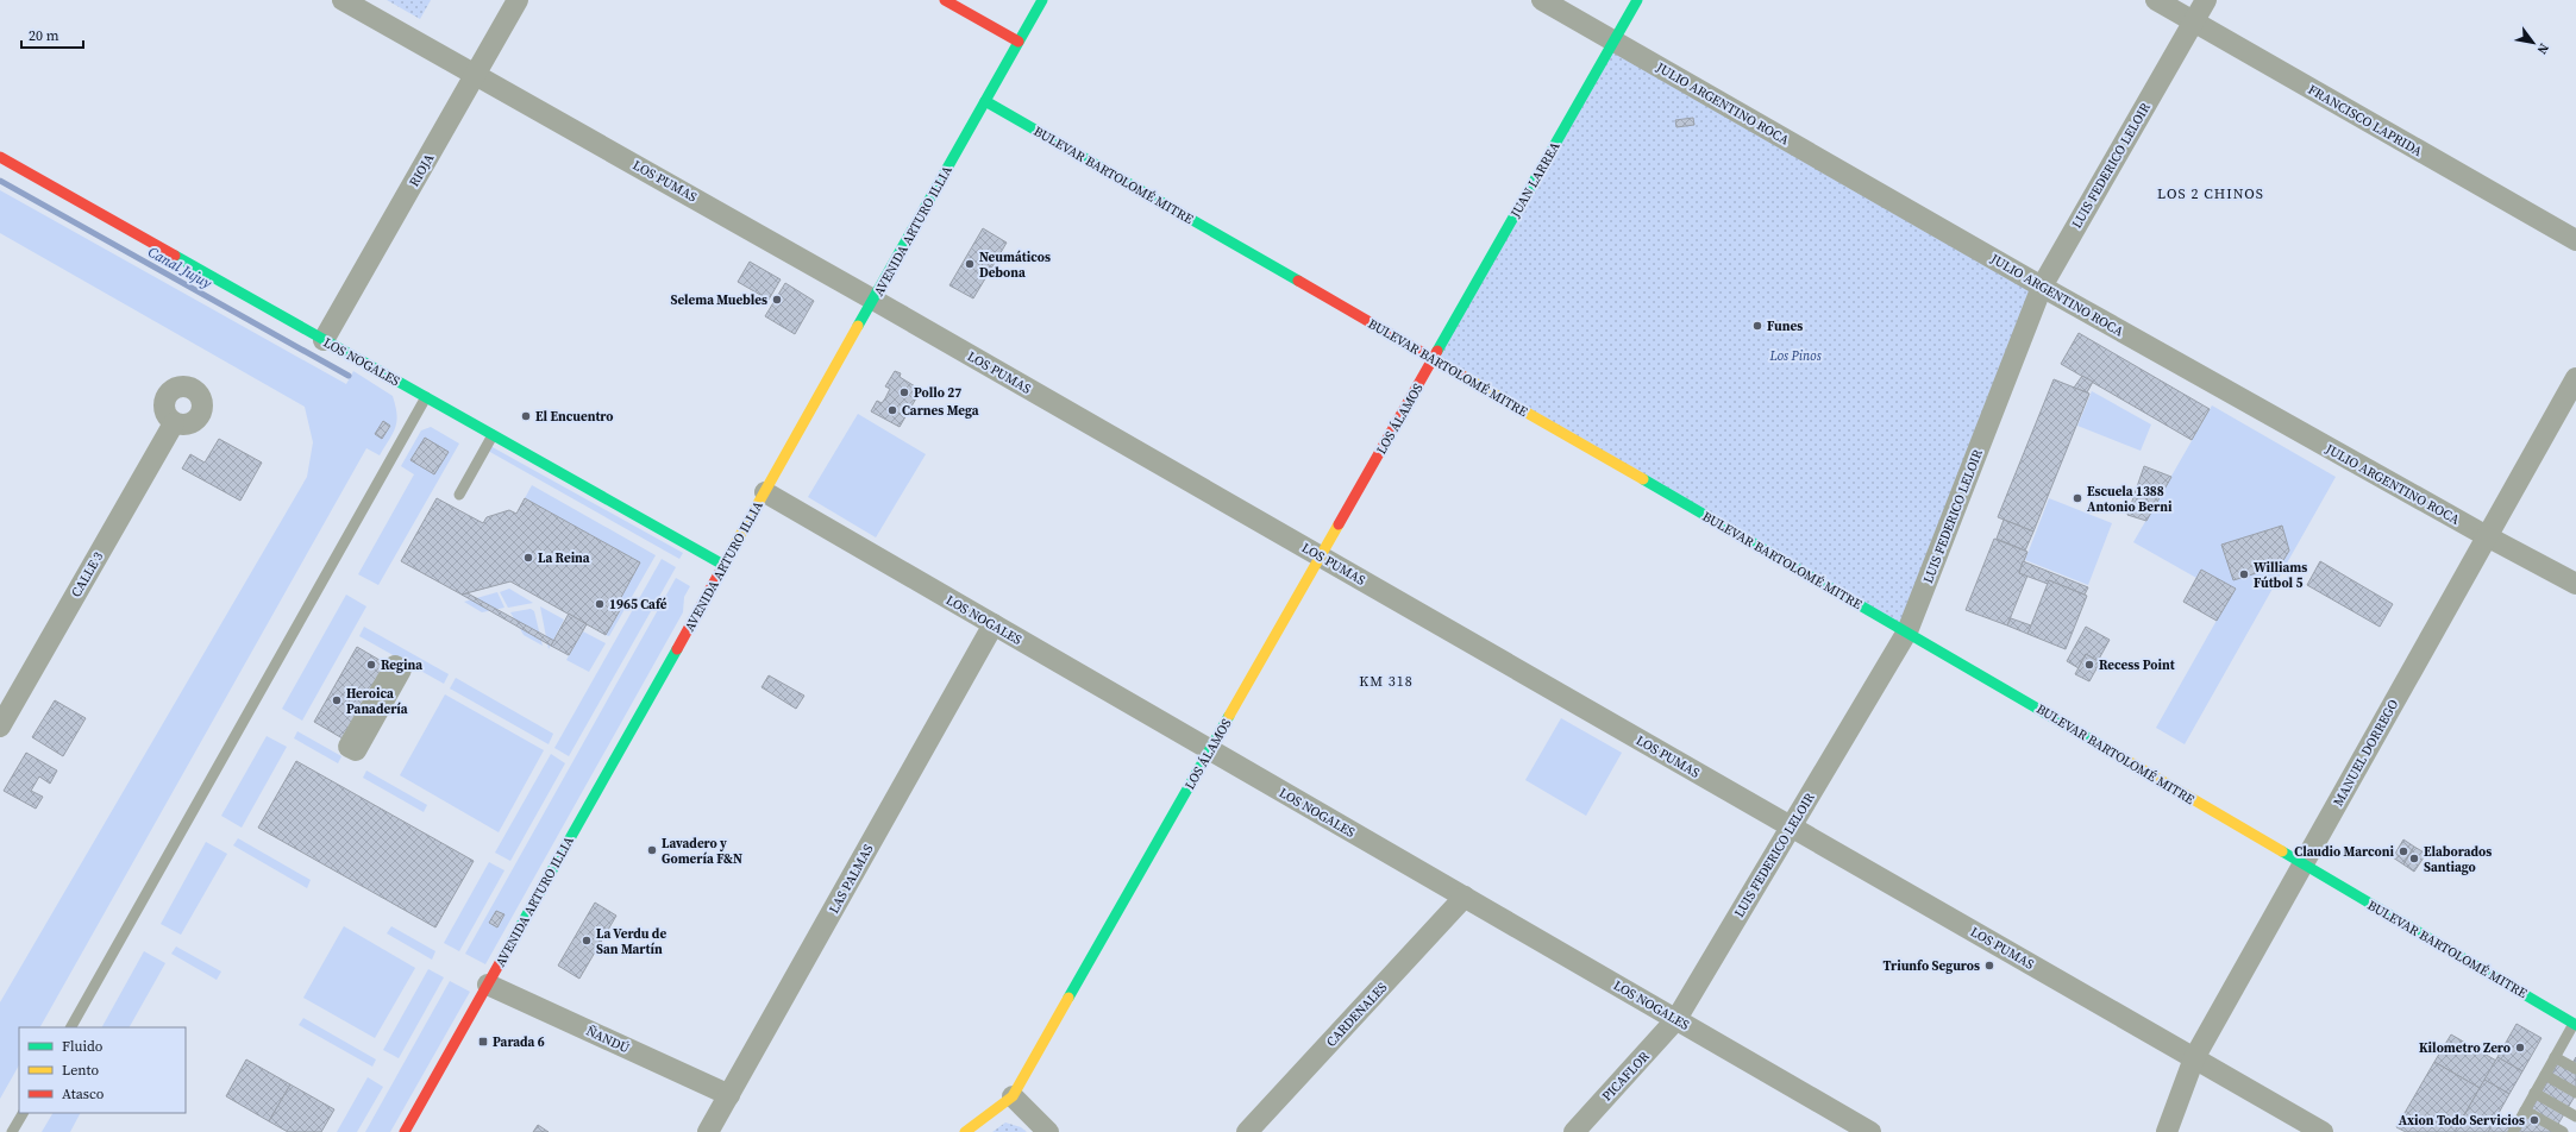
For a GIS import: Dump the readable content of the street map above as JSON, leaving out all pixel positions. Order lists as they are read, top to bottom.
{
  "streets": {
    "street": [
      "JULIO ARGENTINO ROCA",
      "FRANCISCO LAPRIDA",
      "LUIS FEDERICO LELOIR",
      "RIOJA",
      "BULEVAR BARTOLOMÉ MITRE",
      "JUAN LARREA",
      "LOS PUMAS",
      "AVENIDA ARTURO ILLIA",
      "LOS NOGALES",
      "LOS ÁLAMOS",
      "CALLE 3",
      "MANUEL DORREGO",
      "LAS PALMAS",
      "CARDENALES",
      "ÑANDÚ",
      "PICAFLOR"
    ]
  },
  "crossings": [
    ["JULIO ARGENTINO ROCA", "LUIS FEDERICO LELOIR"],
    ["JULIO ARGENTINO ROCA", "JUAN LARREA"],
    ["JULIO ARGENTINO ROCA", "MANUEL DORREGO"],
    ["FRANCISCO LAPRIDA", "LUIS FEDERICO LELOIR"],
    ["LUIS FEDERICO LELOIR", "BULEVAR BARTOLOMÉ MITRE"],
    ["LUIS FEDERICO LELOIR", "LOS PUMAS"],
    ["LUIS FEDERICO LELOIR", "LOS NOGALES"],
    ["LUIS FEDERICO LELOIR", "PICAFLOR"],
    ["RIOJA", "LOS PUMAS"],
    ["RIOJA", "LOS NOGALES"],
    ["BULEVAR BARTOLOMÉ MITRE", "JUAN LARREA"],
    ["BULEVAR BARTOLOMÉ MITRE", "AVENIDA ARTURO ILLIA"],
    ["BULEVAR BARTOLOMÉ MITRE", "LOS ÁLAMOS"],
    ["BULEVAR BARTOLOMÉ MITRE", "MANUEL DORREGO"],
    ["JUAN LARREA", "LOS ÁLAMOS"],
    ["LOS PUMAS", "AVENIDA ARTURO ILLIA"],
    ["LOS PUMAS", "LOS ÁLAMOS"],
    ["LOS PUMAS", "MANUEL DORREGO"],
    ["AVENIDA ARTURO ILLIA", "LOS NOGALES"],
    ["AVENIDA ARTURO ILLIA", "ÑANDÚ"],
    ["LOS NOGALES", "LOS ÁLAMOS"],
    ["LOS NOGALES", "LAS PALMAS"],
    ["LOS NOGALES", "CARDENALES"],
    ["LOS NOGALES", "PICAFLOR"],
    ["LAS PALMAS", "ÑANDÚ"]
  ],
  "districts": ["LOS 2 CHINOS", "KM 318"],
  "water": ["Canal Jujuy"],
  "parks": ["Los Pinos"],
  "places": {
    "other": [
      "Neumáticos Debona",
      "Selema Muebles",
      "Funes",
      "Pollo 27",
      "Carnes Mega",
      "El Encuentro",
      "Escuela 1388 Antonio Berni",
      "La Reina",
      "Williams Fútbol 5",
      "1965 Café",
      "Regina",
      "Recess Point",
      "Heroica Panadería",
      "Lavadero y Gomería F&N",
      "Claudio Marconi",
      "Elaborados Santiago",
      "La Verdu de San Martín",
      "Triunfo Seguros",
      "Kilometro Zero",
      "Axion Todo Servicios"
    ],
    "transit": ["Parada 6"]
  },
  "legend": ["Fluido", "Lento", "Atasco"],
  "scale_bar": "20 m",
  "north": "bottom right"
}
